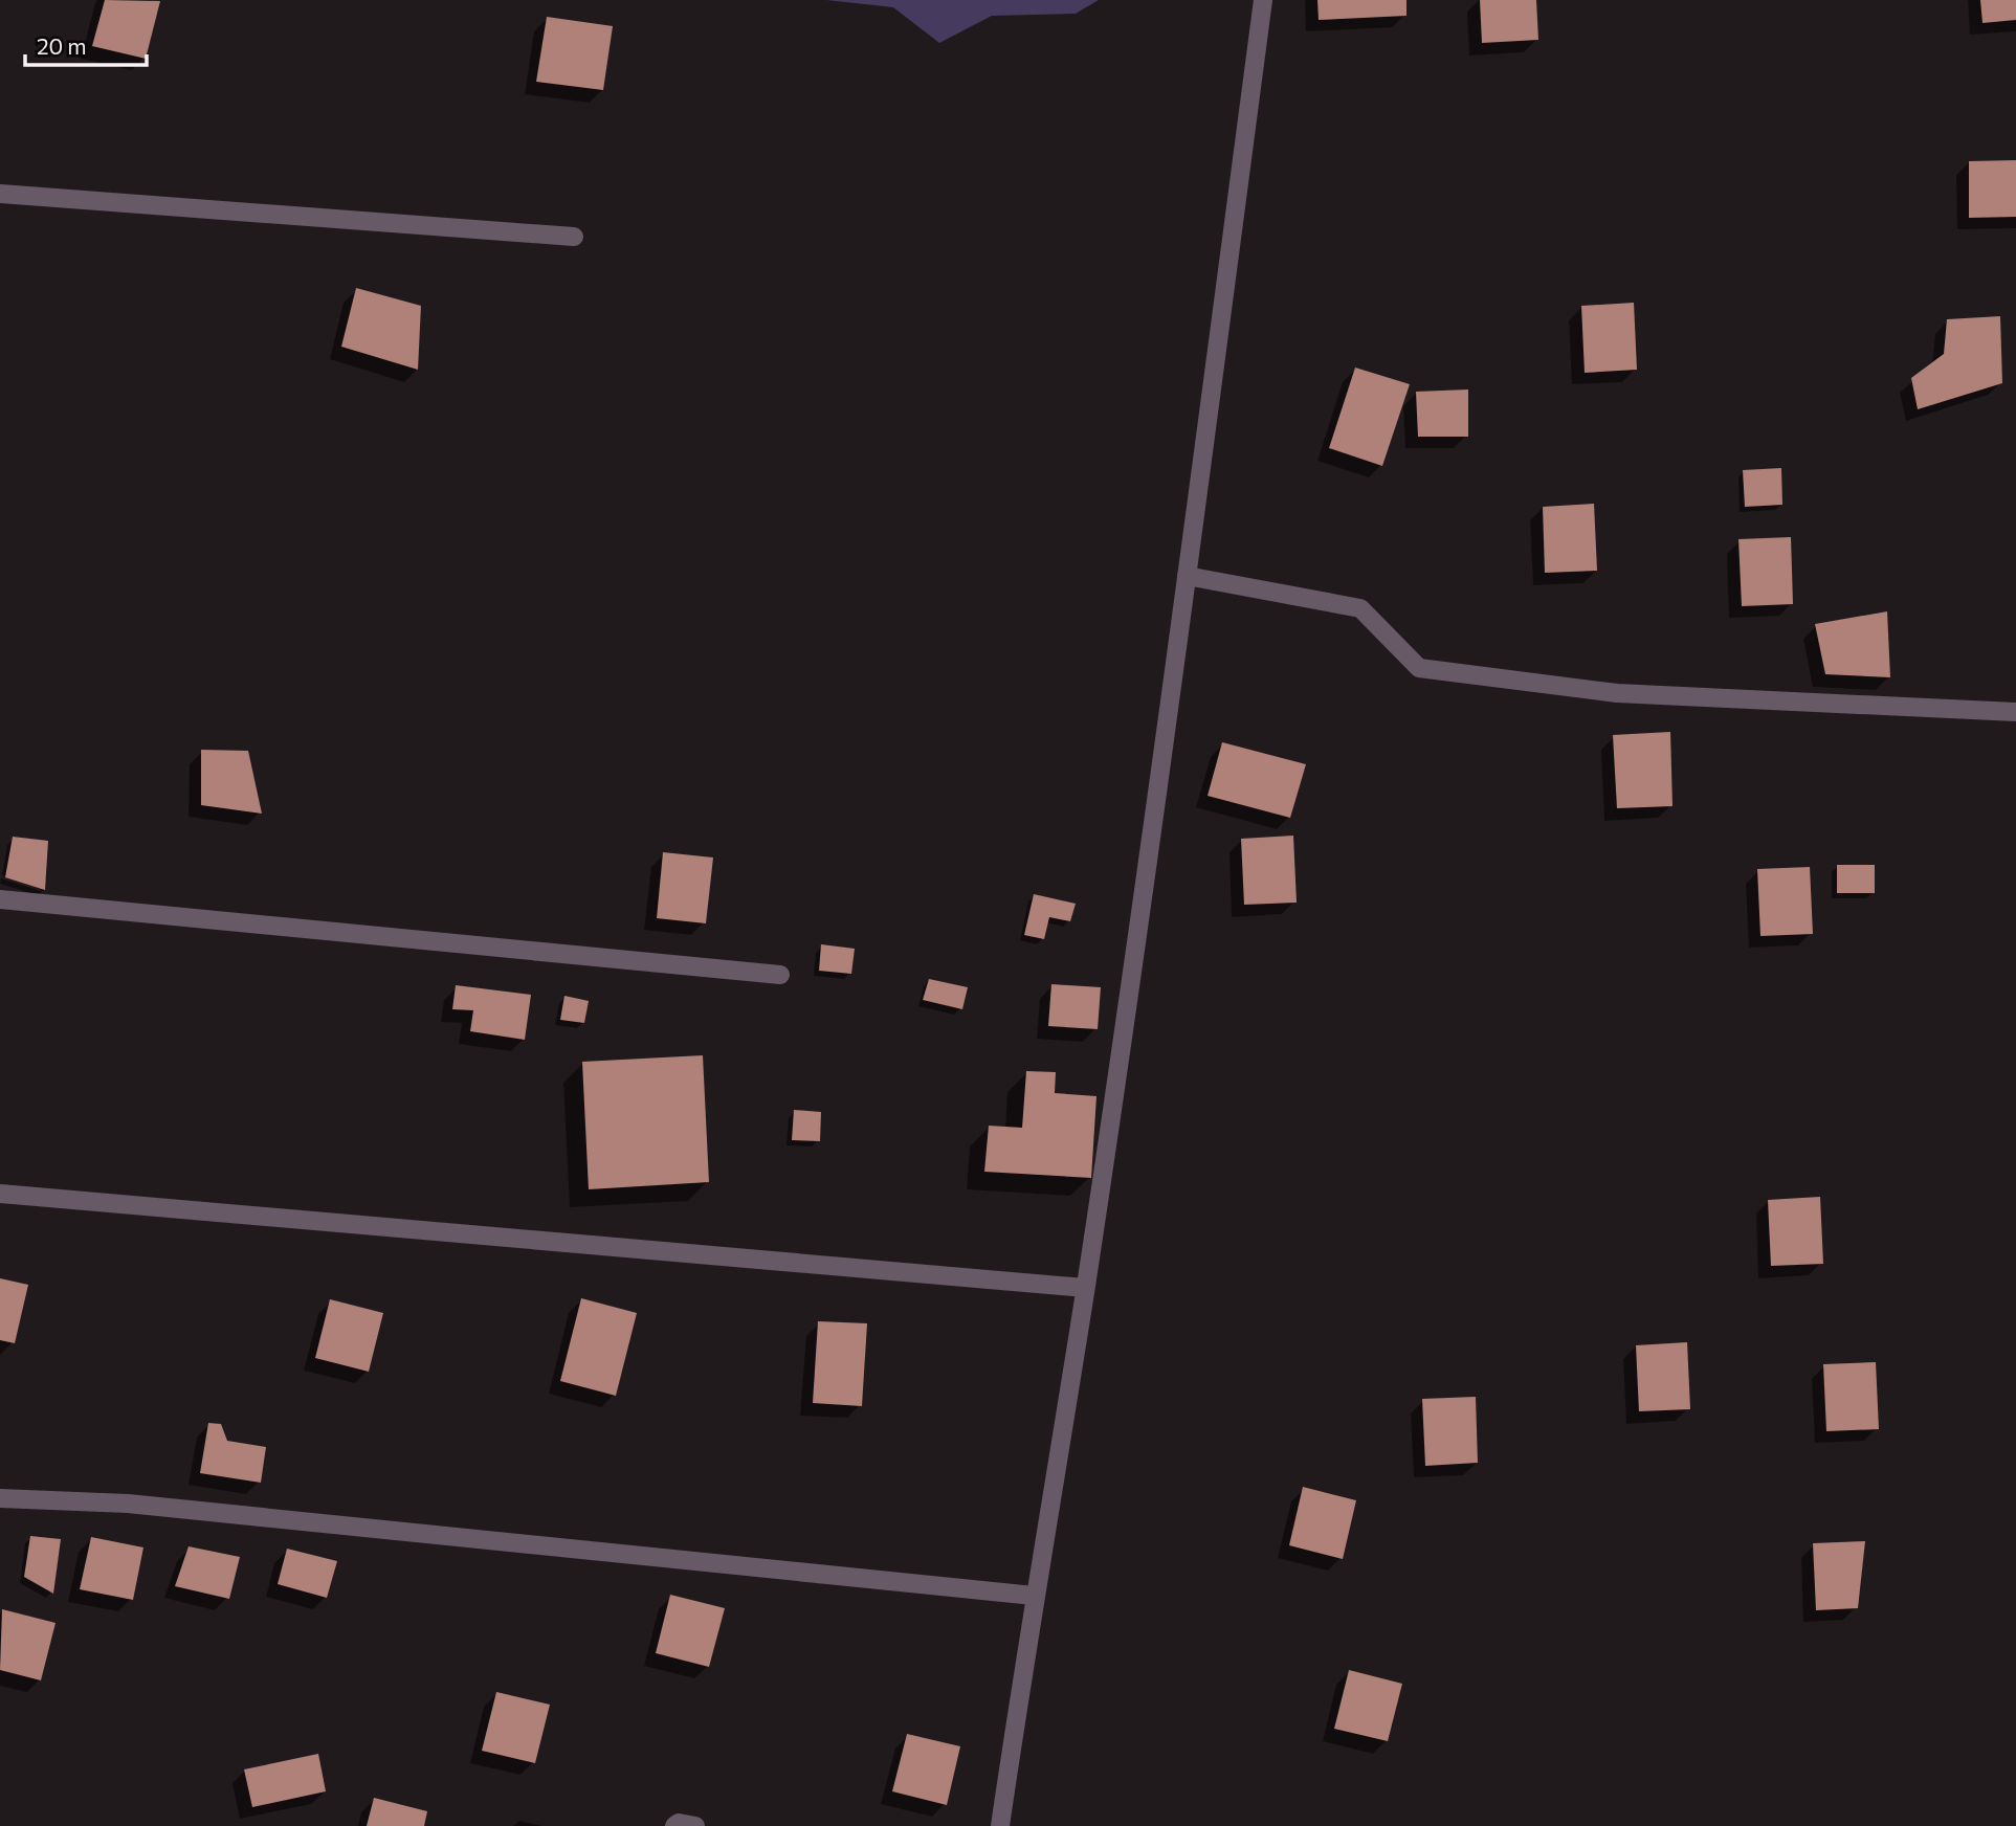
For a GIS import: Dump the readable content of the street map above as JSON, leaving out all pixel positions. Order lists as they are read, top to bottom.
{
  "scale_bar": "20 m"
}
